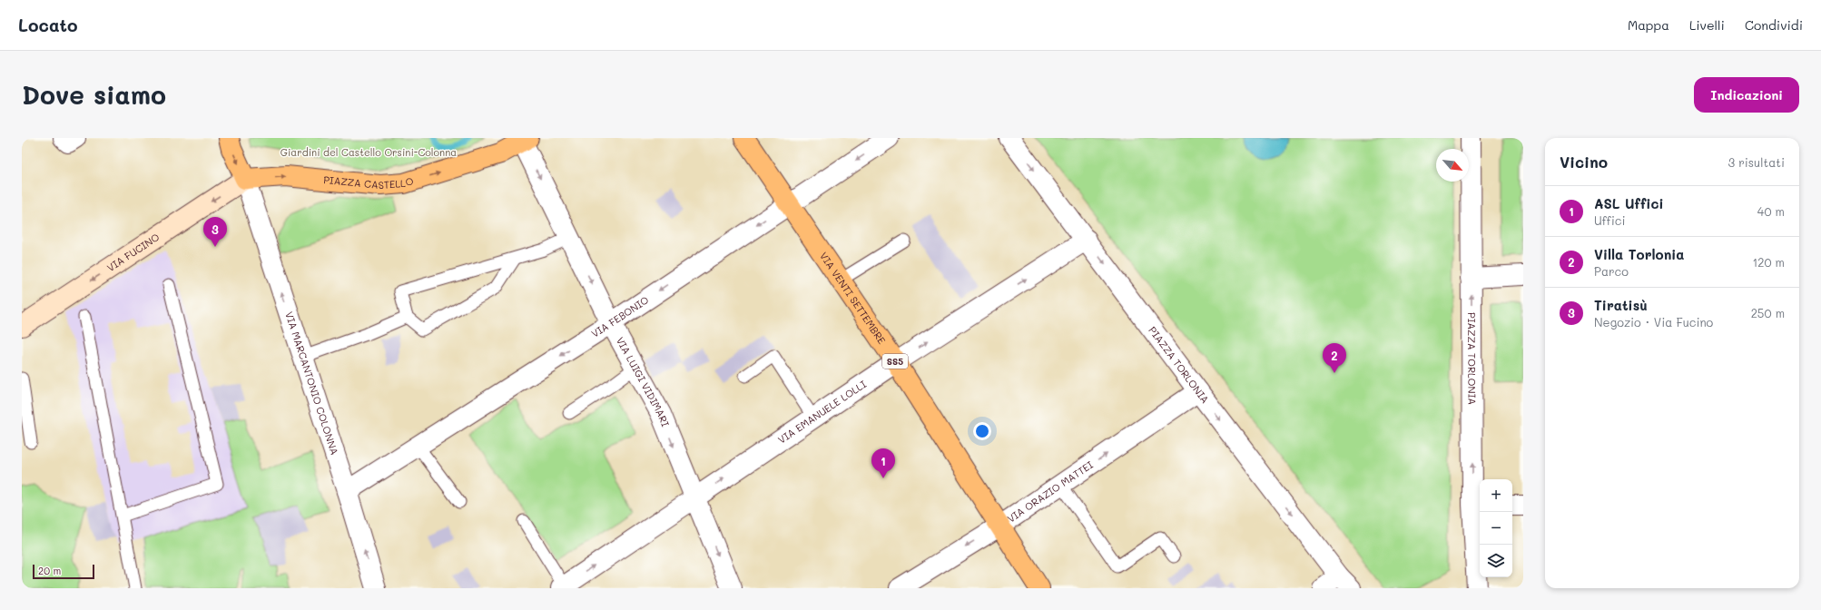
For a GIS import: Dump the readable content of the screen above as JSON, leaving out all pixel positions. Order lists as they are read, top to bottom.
{
  "streets": {
    "main road": [
      "PIAZZA CASTELLO",
      "VIA FUCINO",
      "VIA VENTI SETTEMBRE",
      "SS5"
    ],
    "street": [
      "VIA FEBONIO",
      "PIAZZA TORLONIA",
      "VIA LUIGI VIDIMARI",
      "VIA MARCANTONIO COLONNA",
      "VIA EMANUELE LOLLI",
      "VIA ORAZIO MATTEI"
    ]
  },
  "crossings": [
    ["PIAZZA CASTELLO", "VIA FUCINO"],
    ["PIAZZA CASTELLO", "VIA LUIGI VIDIMARI"],
    ["PIAZZA CASTELLO", "VIA MARCANTONIO COLONNA"],
    ["VIA FUCINO", "VIA MARCANTONIO COLONNA"],
    ["VIA VENTI SETTEMBRE", "VIA FEBONIO"],
    ["VIA VENTI SETTEMBRE", "VIA EMANUELE LOLLI"],
    ["VIA VENTI SETTEMBRE", "VIA ORAZIO MATTEI"],
    ["VIA FEBONIO", "VIA LUIGI VIDIMARI"],
    ["VIA FEBONIO", "VIA MARCANTONIO COLONNA"],
    ["PIAZZA TORLONIA", "VIA EMANUELE LOLLI"],
    ["PIAZZA TORLONIA", "VIA ORAZIO MATTEI"],
    ["VIA LUIGI VIDIMARI", "VIA EMANUELE LOLLI"]
  ],
  "one_way": [
    "PIAZZA CASTELLO",
    "VIA FUCINO",
    "VIA FEBONIO",
    "VIA LUIGI VIDIMARI",
    "VIA MARCANTONIO COLONNA",
    "VIA EMANUELE LOLLI"
  ],
  "parks": ["Giardini del Castello Orsini-Colonna"],
  "scale_bar": "20 m",
  "north": "bottom right",
  "page": {
    "header": "Locato",
    "nav": ["Mappa", "Livelli", "Condividi"],
    "buttons": "Indicazioni",
    "title": "Dove siamo",
    "heading": ["Vicino", "3 risultati"],
    "list": [
      {
        "mark": "1",
        "name": "ASL Uffici",
        "note": "Uffici",
        "value": "40 m"
      },
      {
        "mark": "2",
        "name": "Villa Torlonia",
        "note": "Parco",
        "value": "120 m"
      },
      {
        "mark": "3",
        "name": "Tiratisù",
        "note": "Negozio · Via Fucino",
        "value": "250 m"
      }
    ],
    "pins": ["3", "2", "1"],
    "map_buttons": ["+", "−"],
    "scale": "20 m"
  }
}
